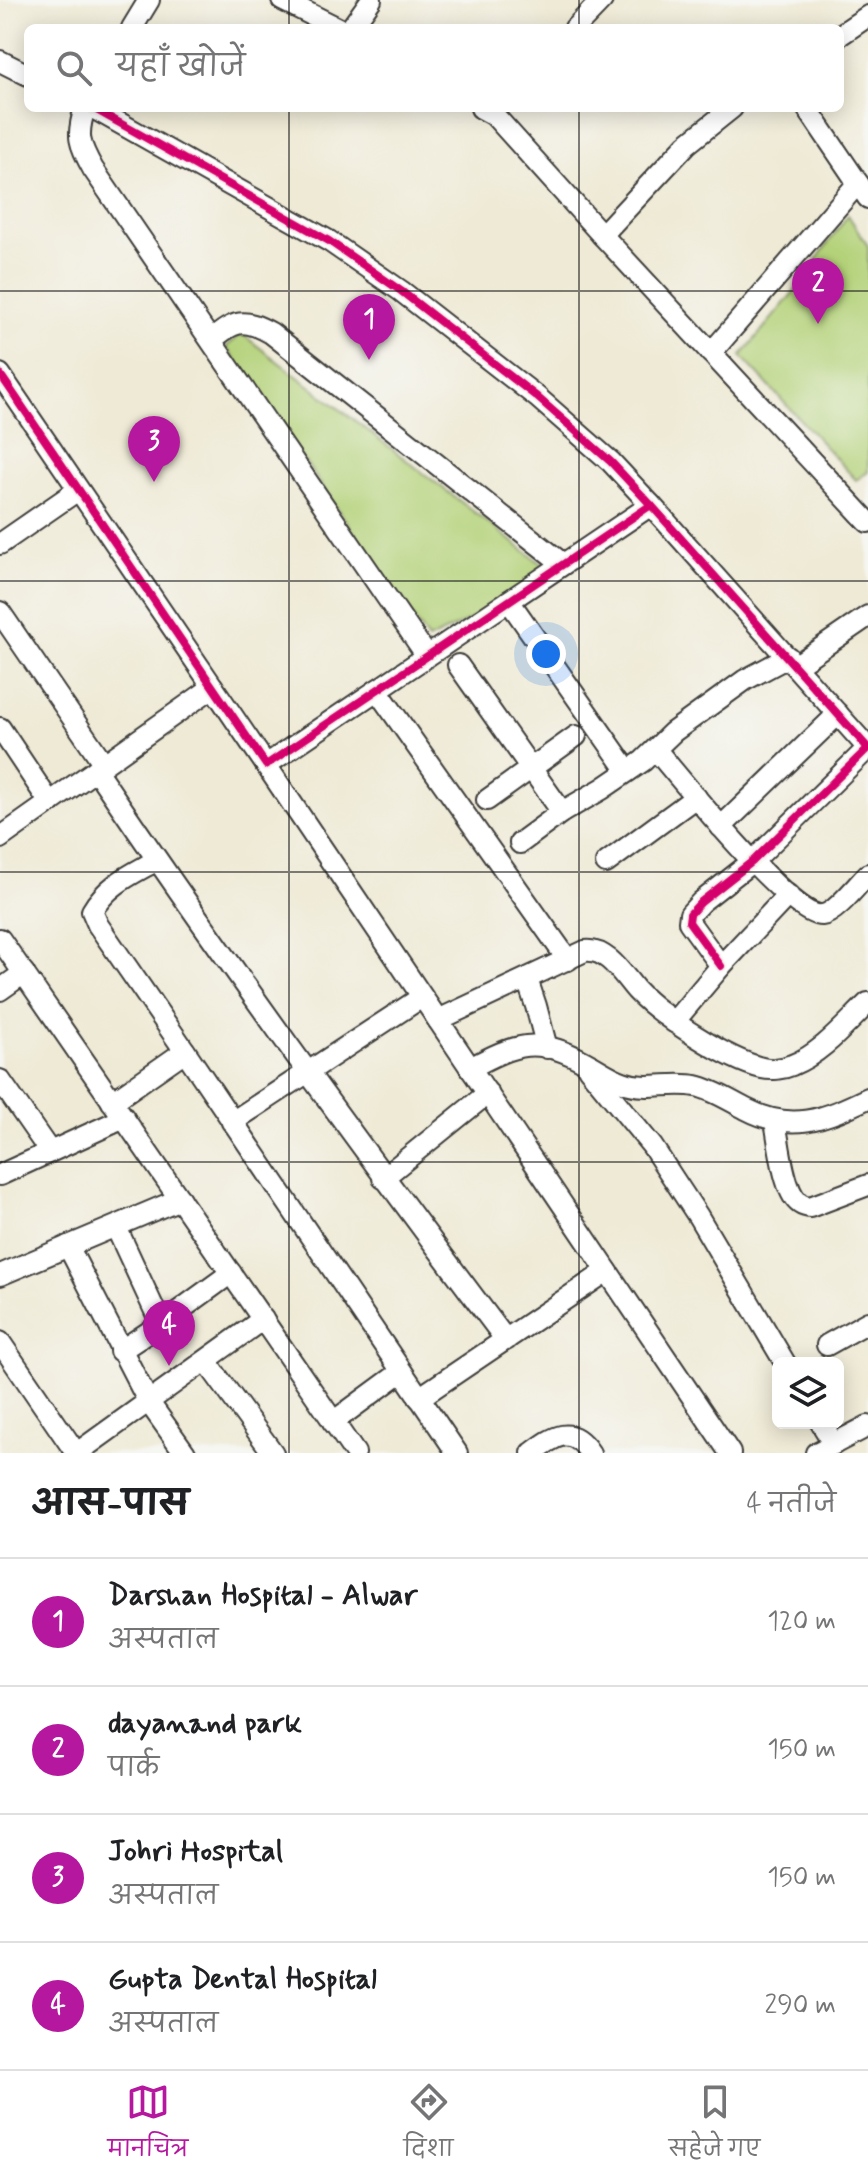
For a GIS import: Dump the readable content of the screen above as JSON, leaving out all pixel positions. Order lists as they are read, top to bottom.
{
  "page": {
    "search": "यहाँ खोजें",
    "pins": [
      "2",
      "1",
      "3",
      "4"
    ],
    "heading": ["आस-पास", "4 नतीजे"],
    "list": [
      {
        "mark": "1",
        "name": "Darshan Hospital - Alwar",
        "note": "अस्पताल",
        "value": "120 m"
      },
      {
        "mark": "2",
        "name": "dayanand park",
        "note": "पार्क",
        "value": "150 m"
      },
      {
        "mark": "3",
        "name": "Johri Hospital",
        "note": "अस्पताल",
        "value": "150 m"
      },
      {
        "mark": "4",
        "name": "Gupta Dental Hospital",
        "note": "अस्पताल",
        "value": "290 m"
      }
    ],
    "nav": ["मानचित्र", "दिशा", "सहेजे गए"]
  }
}
